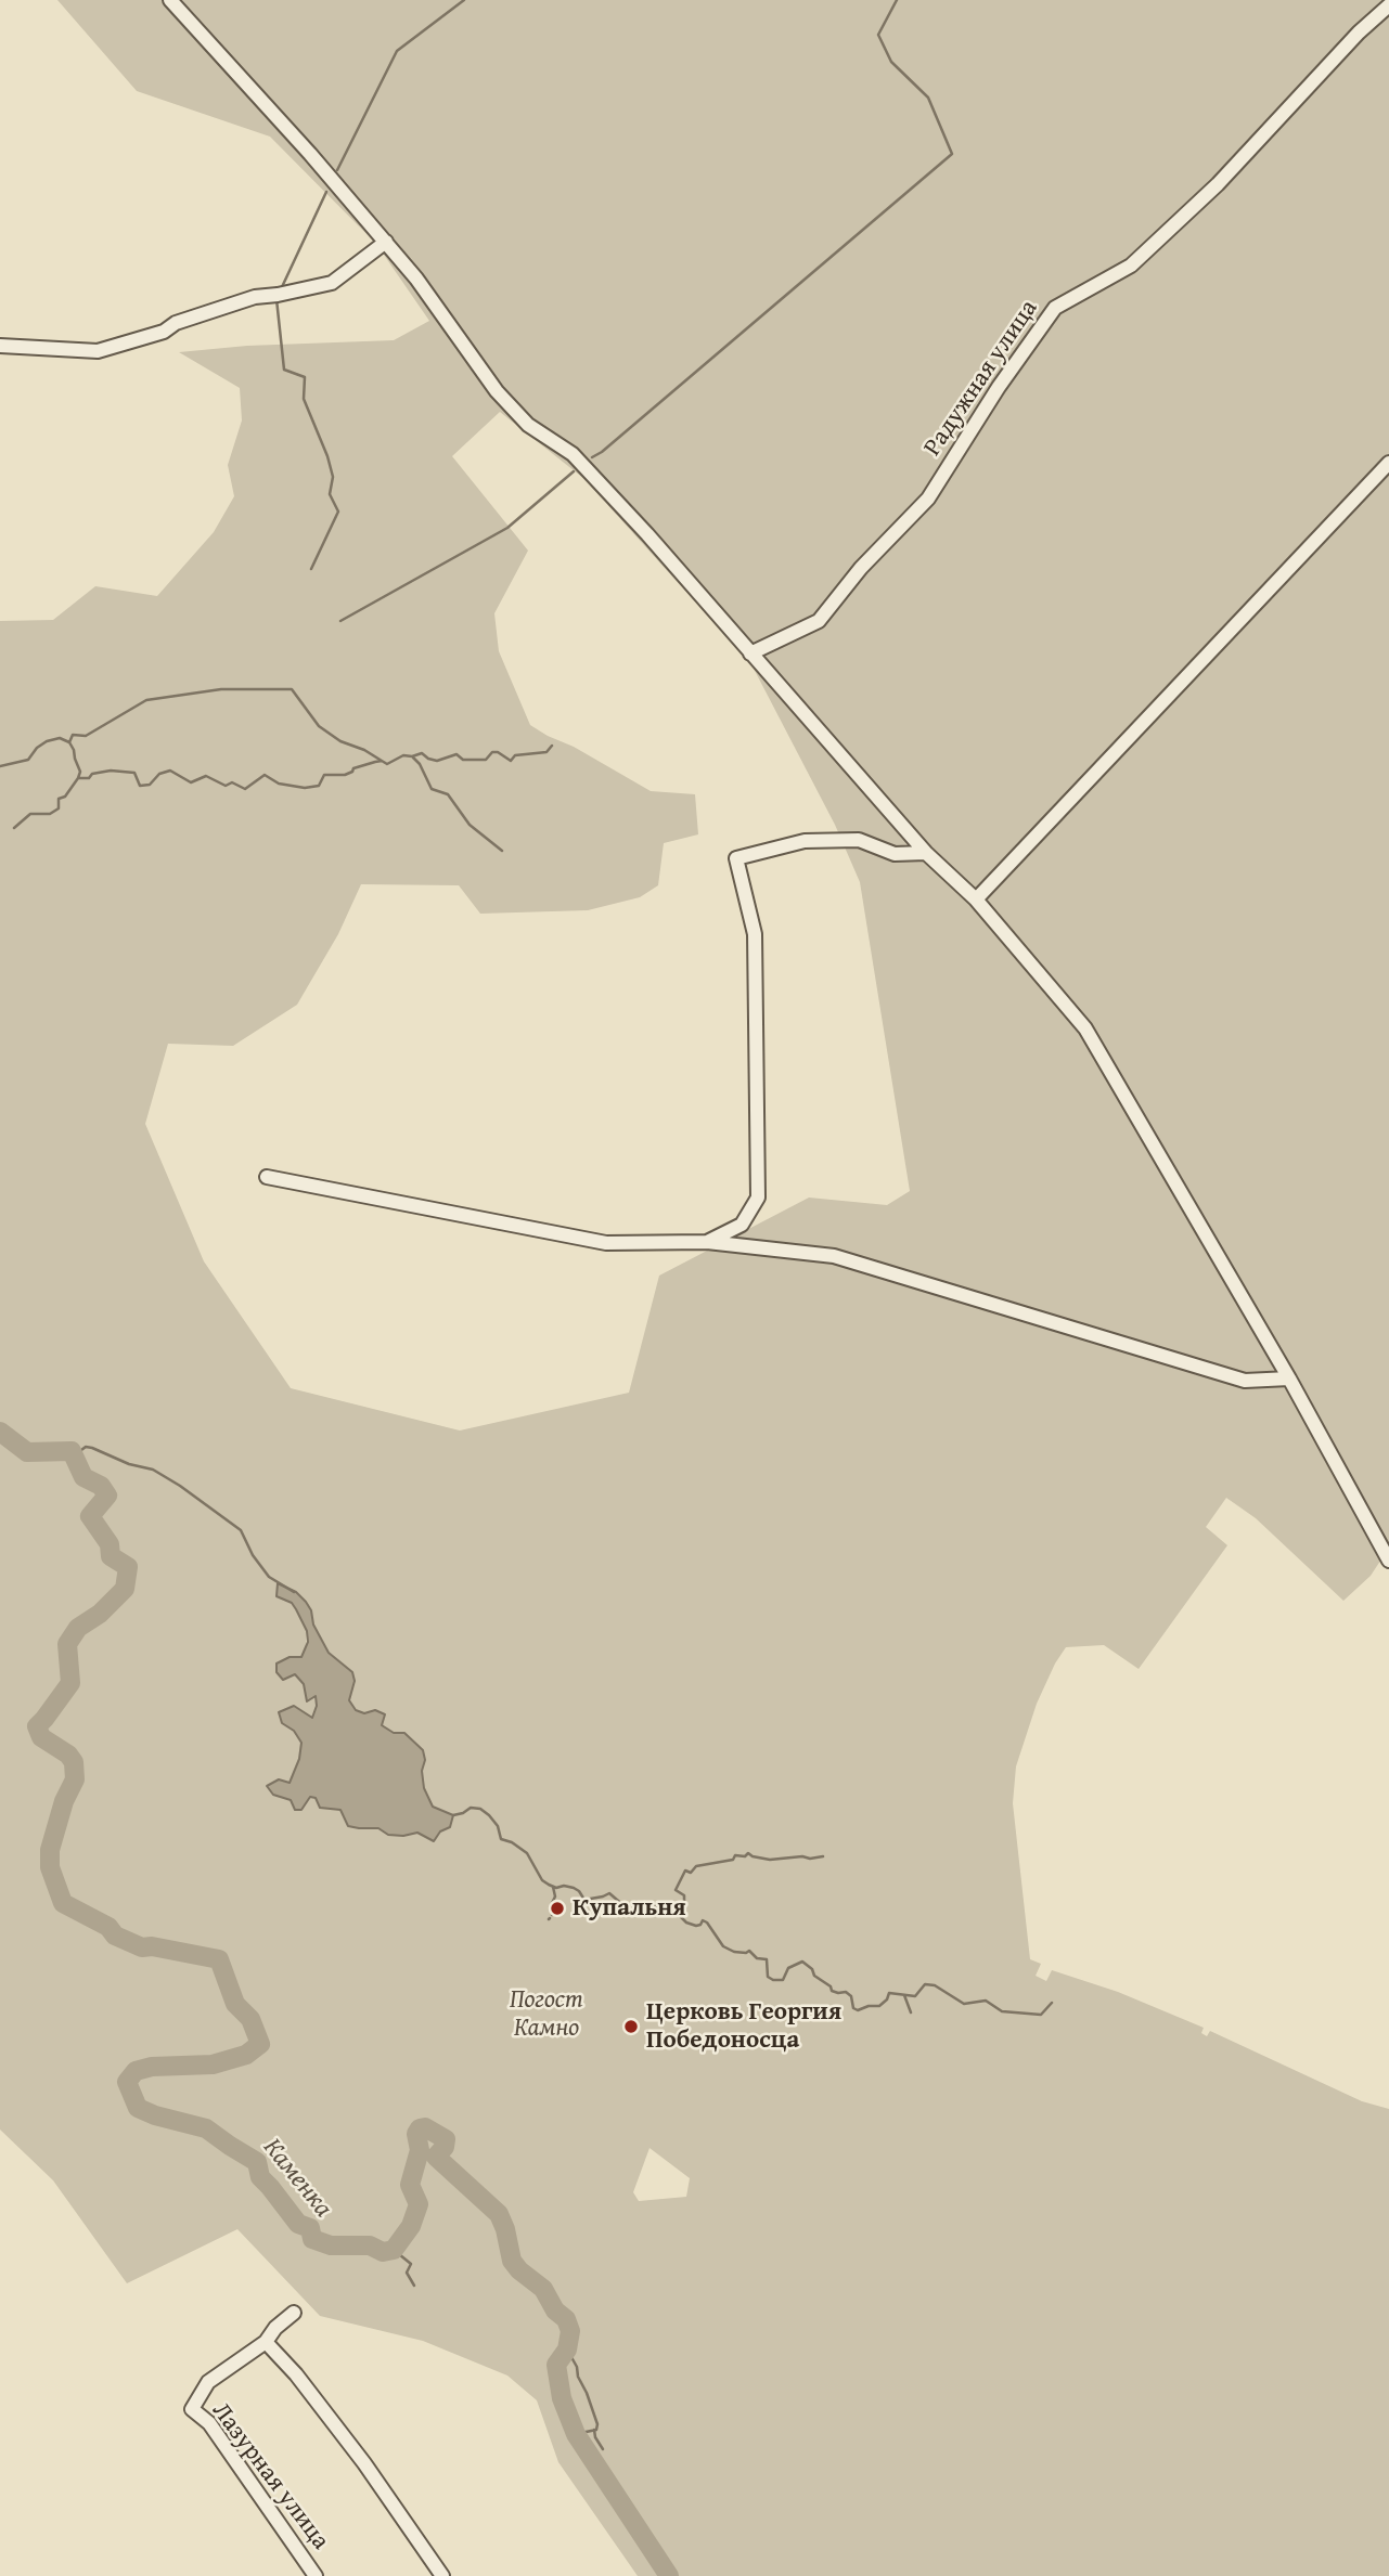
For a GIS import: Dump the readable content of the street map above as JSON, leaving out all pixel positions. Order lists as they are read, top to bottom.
{
  "streets": {
    "street": ["Радужная улица", "Лазурная улица"]
  },
  "water": ["Каменка"],
  "parks": ["Погост Камно"],
  "places": ["Купальня", "Церковь Георгия Победоносца"]
}
